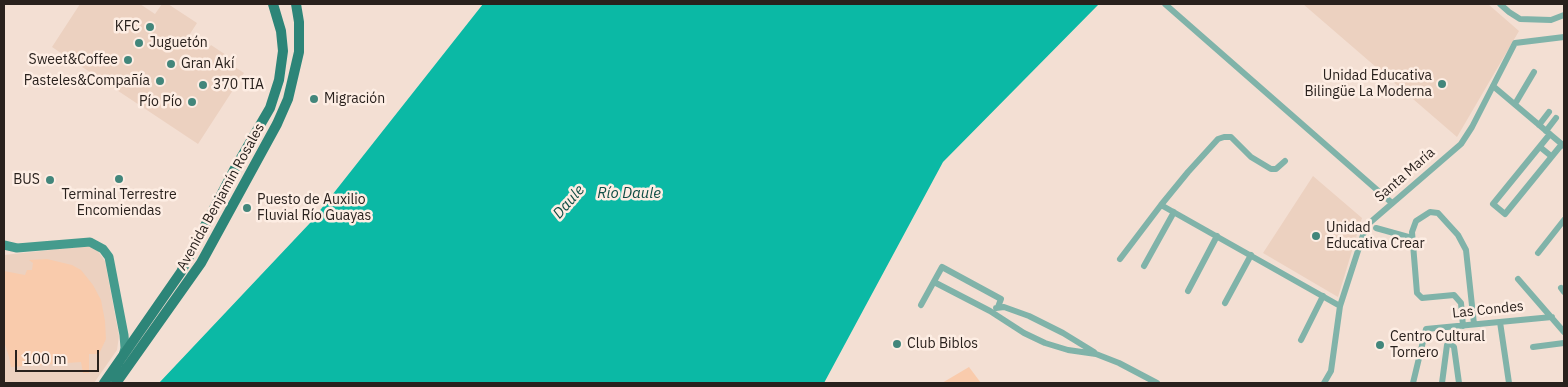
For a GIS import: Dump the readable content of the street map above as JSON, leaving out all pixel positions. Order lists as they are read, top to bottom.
{
  "streets": {
    "main road": ["Avenida Benjamín Rosales"],
    "street": ["Santa María", "Las Condes"]
  },
  "water": ["Río Daule", "Daule"],
  "places": [
    "KFC",
    "Juguetón",
    "Sweet&Coffee",
    "Gran Akí",
    "Pasteles&Compañía",
    "Unidad Educativa Bilingüe La Moderna",
    "370 TIA",
    "Migración",
    "Pío Pío",
    "Terminal Terrestre Encomiendas",
    "BUS",
    "Puesto de Auxilio Fluvial Río Guayas",
    "Unidad Educativa Crear",
    "Club Biblos",
    "Centro Cultural Tornero"
  ],
  "scale_bar": "100 m"
}
